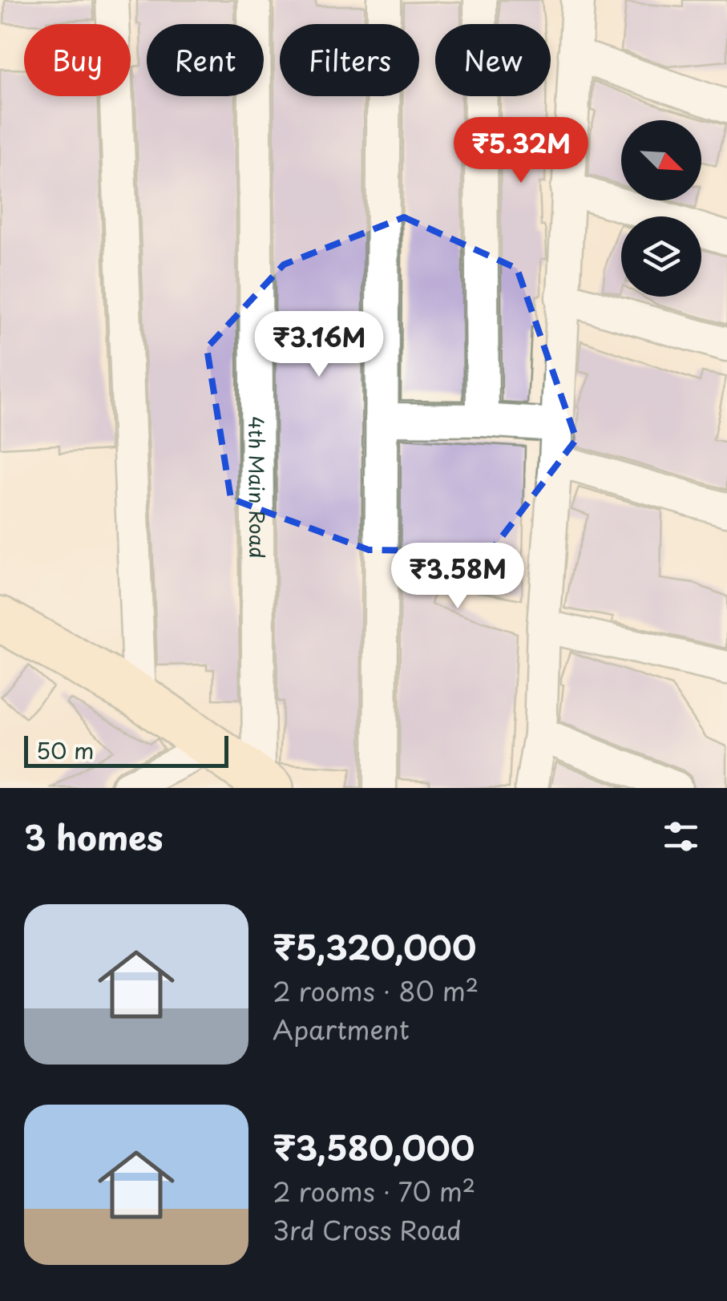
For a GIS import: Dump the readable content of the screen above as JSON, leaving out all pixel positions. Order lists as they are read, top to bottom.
{
  "streets": {
    "street": ["4th Main Road"]
  },
  "scale_bar": "50 m",
  "north": "bottom right",
  "page": {
    "chip": [
      "Buy",
      "Rent",
      "Filters",
      "New"
    ],
    "price": ["₹5.32M", "₹3.16M", "₹3.58M"],
    "scale": "50 m",
    "heading": "3 homes",
    "list": [
      {
        "name": "₹5,320,000",
        "note": "2 rooms · 80 m² · Apartment"
      },
      {
        "name": "₹3,580,000",
        "note": "2 rooms · 70 m² · 3rd Cross Road"
      }
    ]
  }
}
